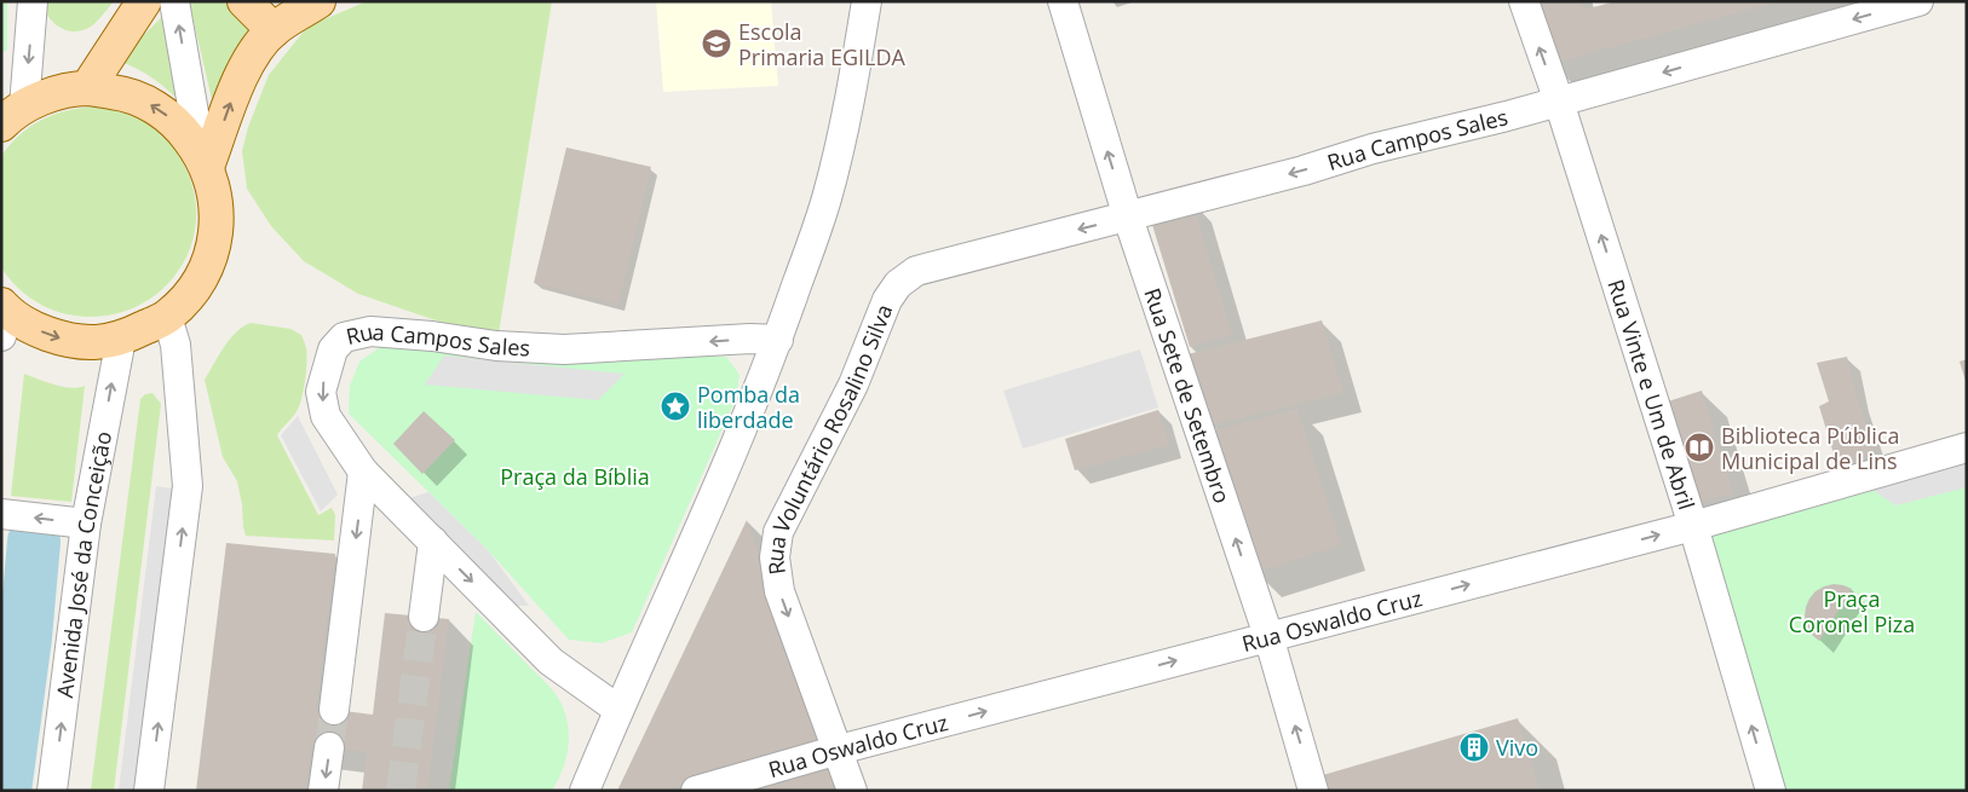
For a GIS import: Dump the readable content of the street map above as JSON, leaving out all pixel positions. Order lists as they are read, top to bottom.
{
  "streets": {
    "street": [
      "Rua Campos Sales",
      "Rua Vinte e Um de Abril",
      "Rua Sete de Setembro",
      "Rua Voluntário Rosalino Silva",
      "Avenida José da Conceição",
      "Rua Oswaldo Cruz"
    ]
  },
  "crossings": [
    ["Rua Campos Sales", "Rua Vinte e Um de Abril"],
    ["Rua Campos Sales", "Rua Sete de Setembro"],
    ["Rua Campos Sales", "Rua Voluntário Rosalino Silva"],
    ["Rua Vinte e Um de Abril", "Rua Oswaldo Cruz"],
    ["Rua Sete de Setembro", "Rua Oswaldo Cruz"],
    ["Rua Voluntário Rosalino Silva", "Rua Oswaldo Cruz"]
  ],
  "one_way": ["Rua Vinte e Um de Abril", "Rua Sete de Setembro", "Rua Oswaldo Cruz"],
  "parks": ["Praça da Bíblia", "Praça Coronel Piza"],
  "places": {
    "school or university": ["Escola Primaria EGILDA"],
    "place": ["Pomba da liberdade"],
    "library": ["Biblioteca Pública Municipal de Lins"],
    "building": ["Vivo"]
  }
}
